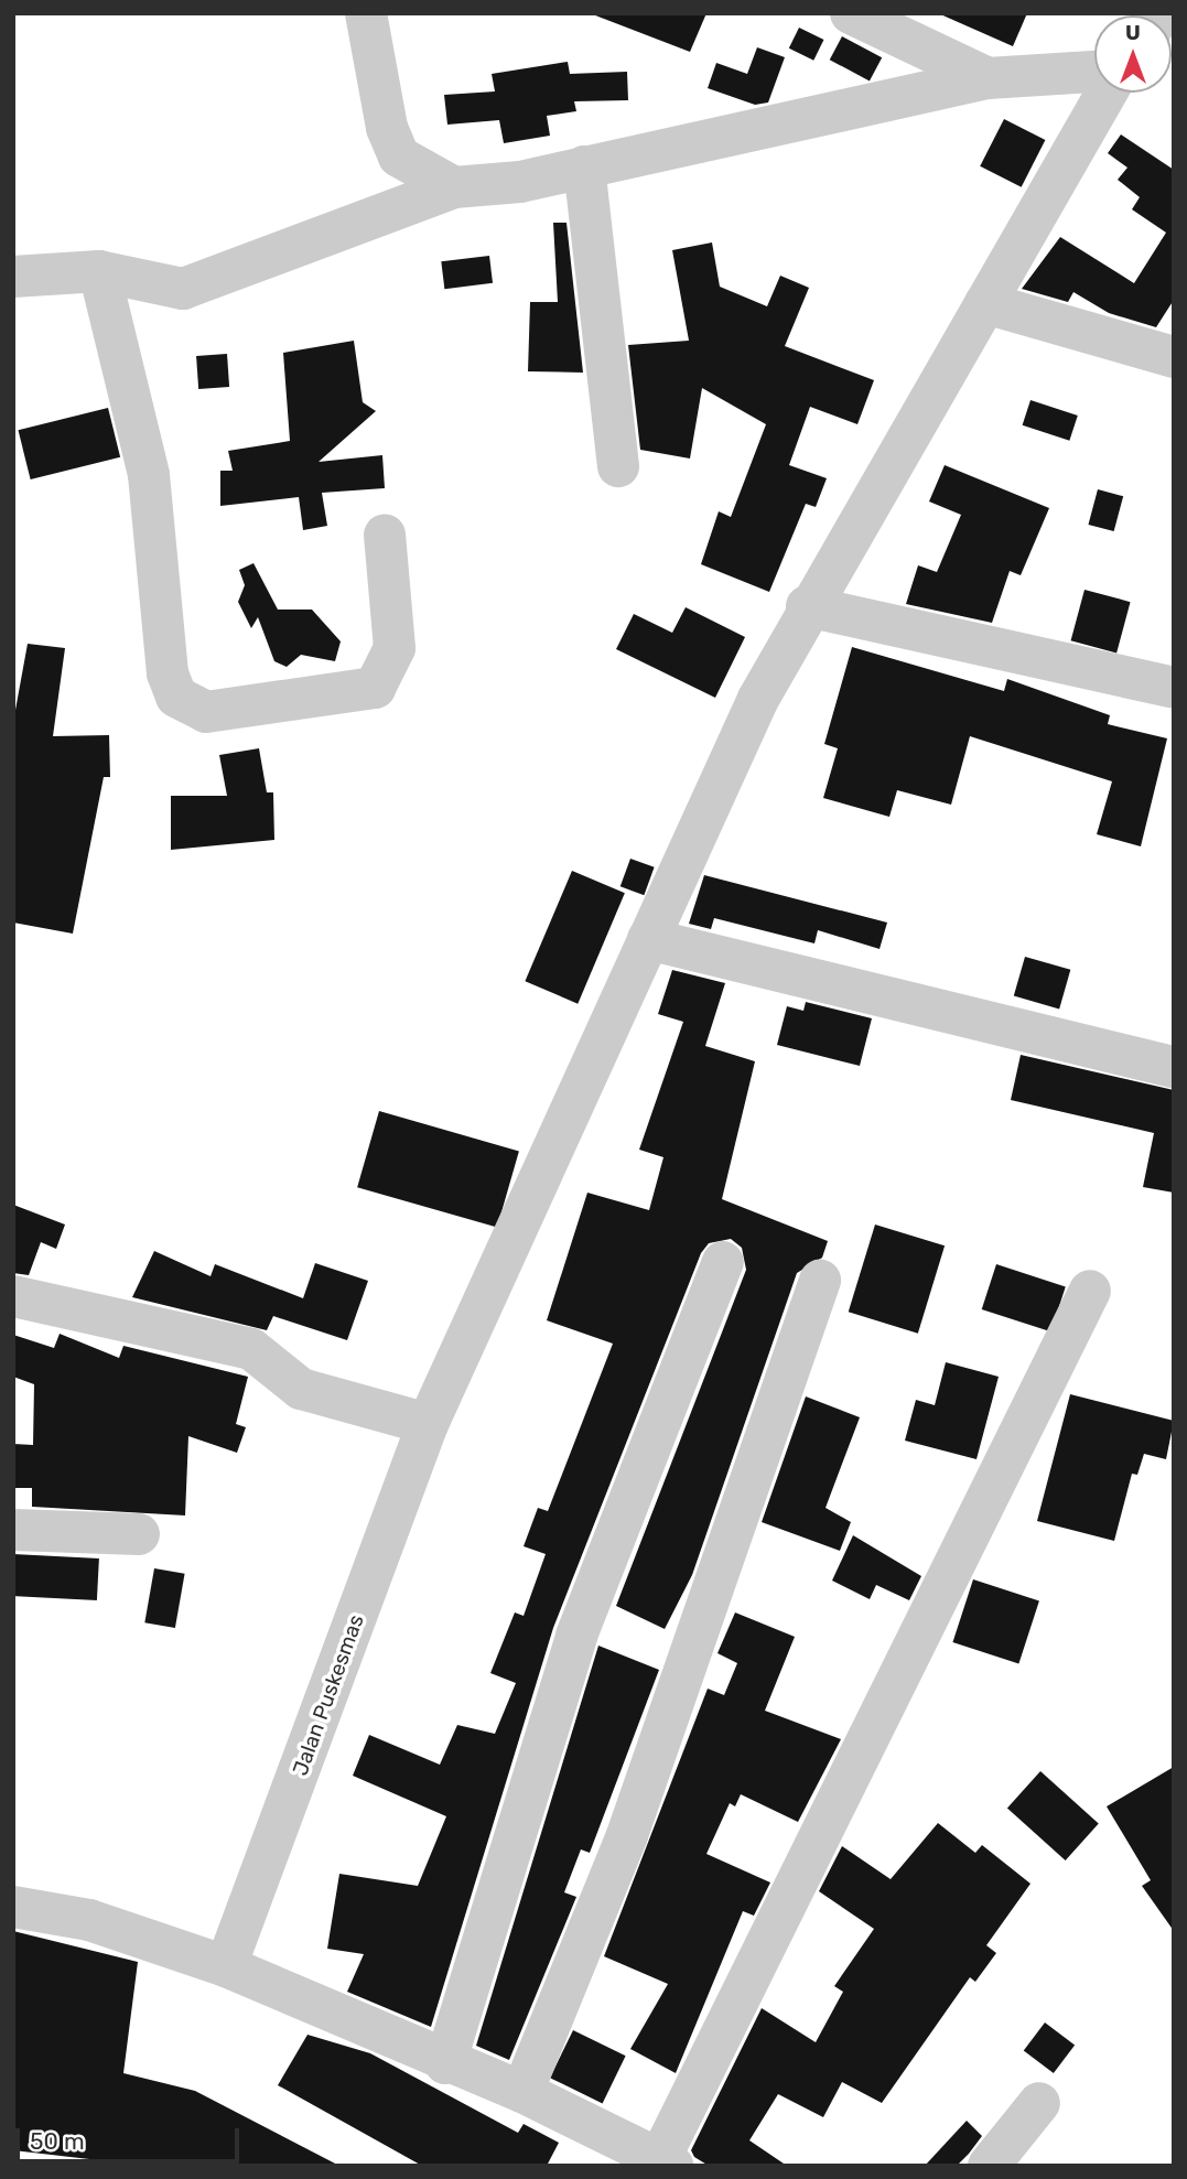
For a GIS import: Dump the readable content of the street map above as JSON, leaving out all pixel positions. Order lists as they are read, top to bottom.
{
  "streets": {
    "street": ["Jalan Puskesmas"]
  },
  "scale_bar": "50 m",
  "north": "top"
}
